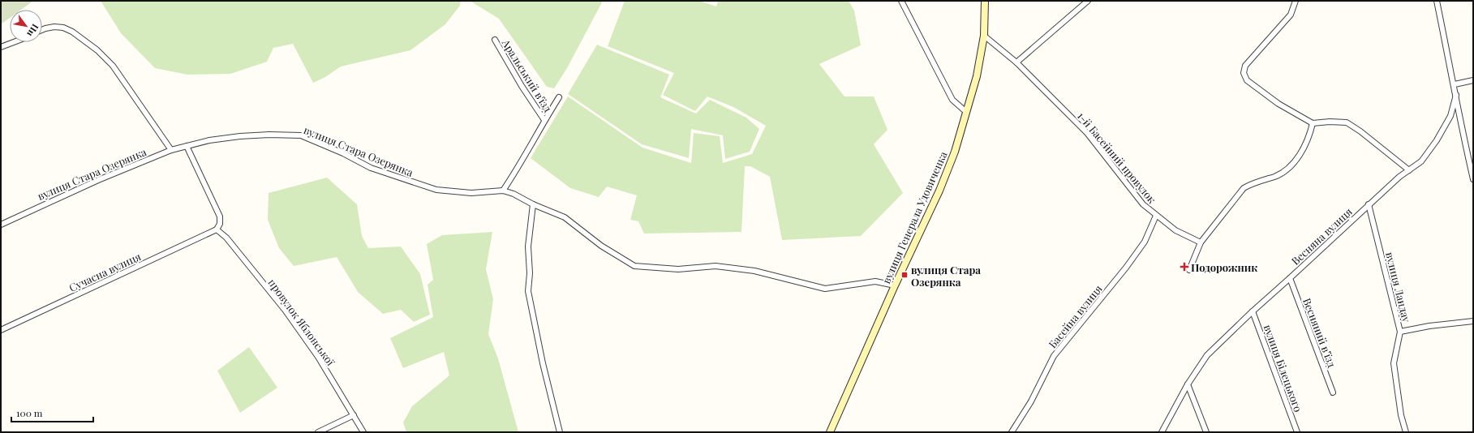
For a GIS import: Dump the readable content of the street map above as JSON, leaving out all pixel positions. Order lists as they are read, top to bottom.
{
  "streets": {
    "main road": ["вулиця Генерала Удовиченка"],
    "street": [
      "Аральський в'їзд",
      "вулиця Стара Озерянка",
      "1-й Басейний провулок",
      "Весняна вулиця",
      "Сучасна вулиця",
      "вулиця Ландау",
      "Басейна вулиця",
      "провулок Яблонської",
      "Весняний вʼїзд",
      "вулиця Білецького"
    ]
  },
  "crossings": [
    ["вулиця Стара Озерянка", "вулиця Генерала Удовиченка"],
    ["1-й Басейний провулок", "вулиця Генерала Удовиченка"],
    ["1-й Басейний провулок", "Басейна вулиця"],
    ["Весняна вулиця", "вулиця Ландау"],
    ["Весняна вулиця", "Весняний вʼїзд"],
    ["Весняна вулиця", "вулиця Білецького"],
    ["Сучасна вулиця", "провулок Яблонської"]
  ],
  "places": {
    "health": ["Подорожник"],
    "transit": ["вулиця Стара Озерянка"]
  },
  "scale_bar": "100 m",
  "north": "bottom right"
}
